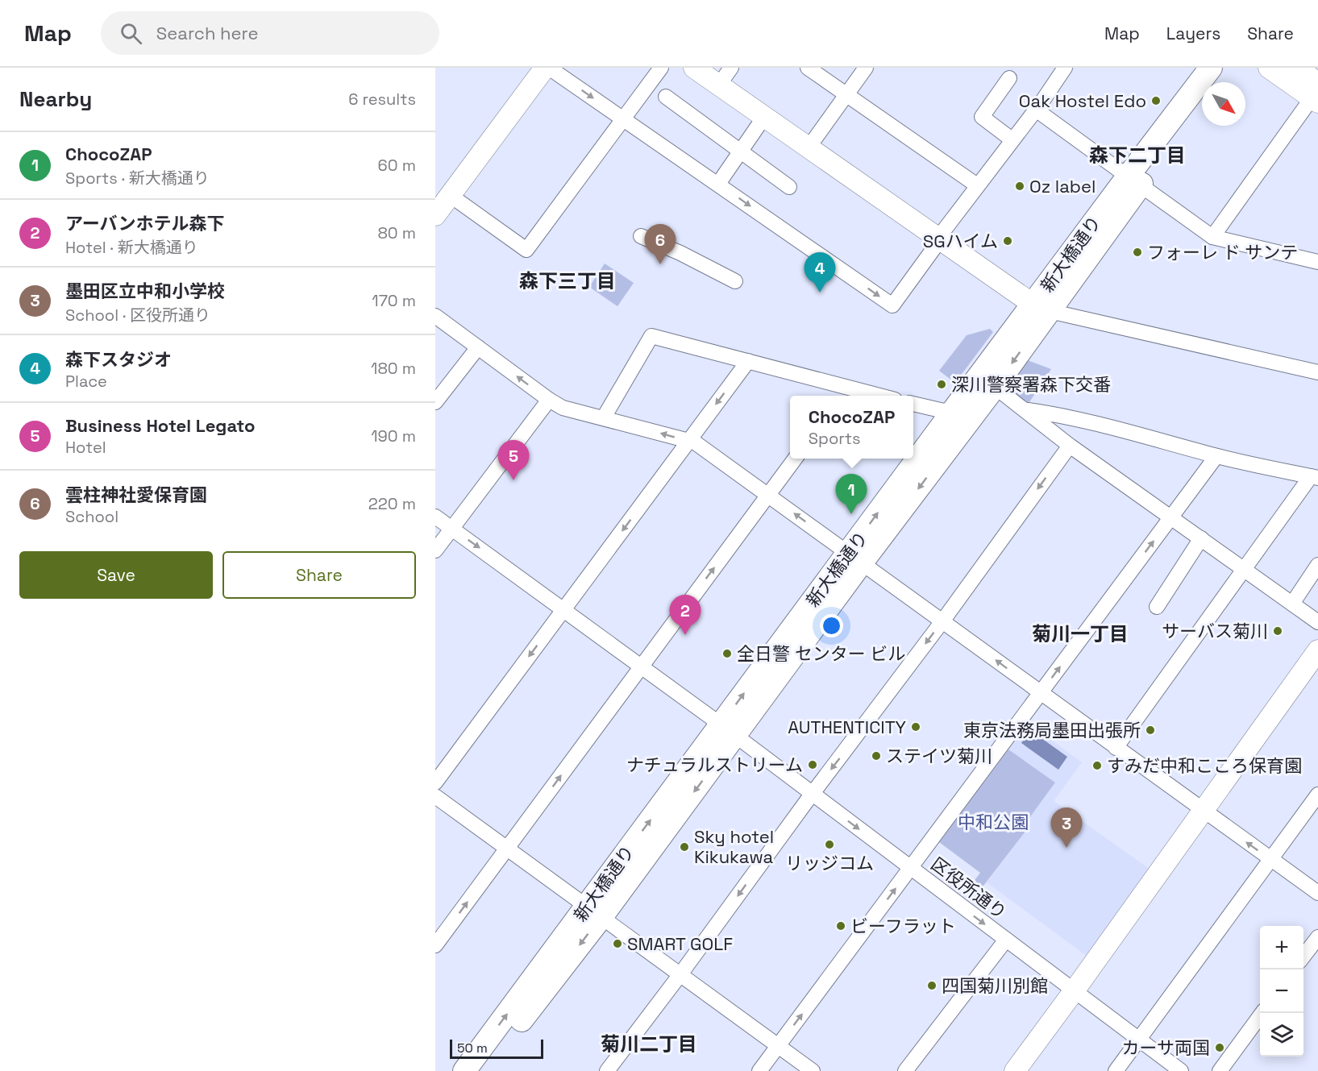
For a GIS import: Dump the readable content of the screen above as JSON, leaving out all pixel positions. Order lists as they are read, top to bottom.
{
  "streets": {
    "main road": ["新大橋通り"],
    "street": ["区役所通り"]
  },
  "crossings": [
    ["新大橋通り", "区役所通り"]
  ],
  "one_way": ["区役所通り"],
  "districts": [
    "森下二丁目",
    "森下三丁目",
    "菊川一丁目",
    "菊川二丁目"
  ],
  "parks": ["中和公園"],
  "places": [
    "Oak Hostel Edo",
    "Oz label",
    "SGハイム",
    "フォーレ ド サンテ",
    "深川警察署森下交番",
    "サーバス菊川",
    "全日警 センター ビル",
    "AUTHENTICITY",
    "東京法務局墨田出張所",
    "ステイツ菊川",
    "ナチュラルストリーム",
    "すみだ中和こころ保育園",
    "リッジコム",
    "Sky hotel Kikukawa",
    "ビーフラット",
    "SMART GOLF",
    "四国菊川別館",
    "カーサ両国"
  ],
  "scale_bar": "50 m",
  "north": "bottom right",
  "page": {
    "header": "Map",
    "search": "Search here",
    "nav": ["Map", "Layers", "Share"],
    "heading": ["Nearby", "6 results"],
    "list": [
      {
        "mark": "1",
        "name": "ChocoZAP",
        "note": "Sports · 新大橋通り",
        "value": "60 m"
      },
      {
        "mark": "2",
        "name": "アーバンホテル森下",
        "note": "Hotel · 新大橋通り",
        "value": "80 m"
      },
      {
        "mark": "3",
        "name": "墨田区立中和小学校",
        "note": "School · 区役所通り",
        "value": "170 m"
      },
      {
        "mark": "4",
        "name": "森下スタジオ",
        "note": "Place",
        "value": "180 m"
      },
      {
        "mark": "5",
        "name": "Business Hotel Legato",
        "note": "Hotel",
        "value": "190 m"
      },
      {
        "mark": "6",
        "name": "雲柱神社愛保育園",
        "note": "School",
        "value": "220 m"
      }
    ],
    "pins": [
      "6",
      "4",
      "5",
      "1",
      "2",
      "3"
    ],
    "popup": ["ChocoZAP", "Sports"],
    "buttons": ["Save", "Share"],
    "map_buttons": ["+", "−"],
    "scale": "50 m"
  }
}
